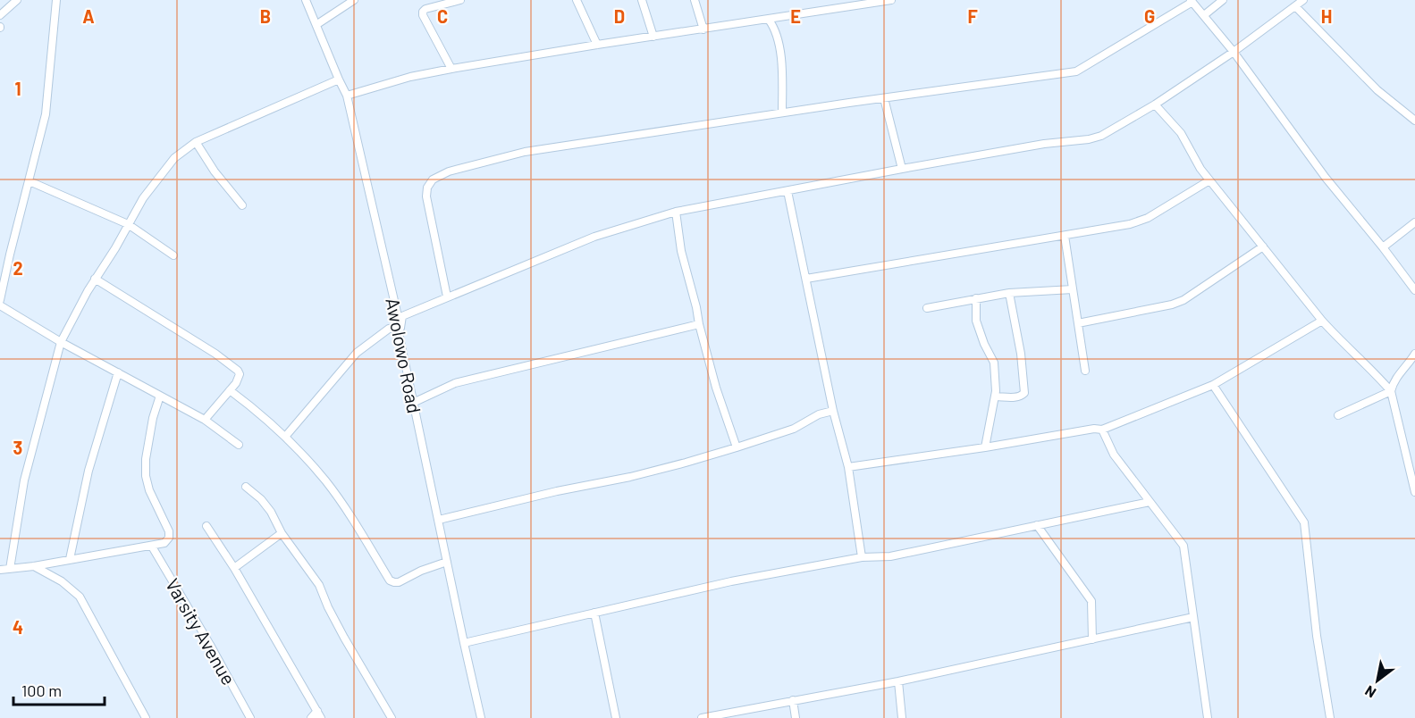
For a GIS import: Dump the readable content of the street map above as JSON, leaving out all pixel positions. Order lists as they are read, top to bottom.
{
  "streets": {
    "street": ["Awolowo Road", "Varsity Avenue"]
  },
  "scale_bar": "100 m",
  "north": "bottom left",
  "grid": {
    "columns": [
      "A",
      "B",
      "C",
      "D",
      "E",
      "F",
      "G",
      "H"
    ],
    "rows": [
      "1",
      "2",
      "3",
      "4"
    ]
  }
}
